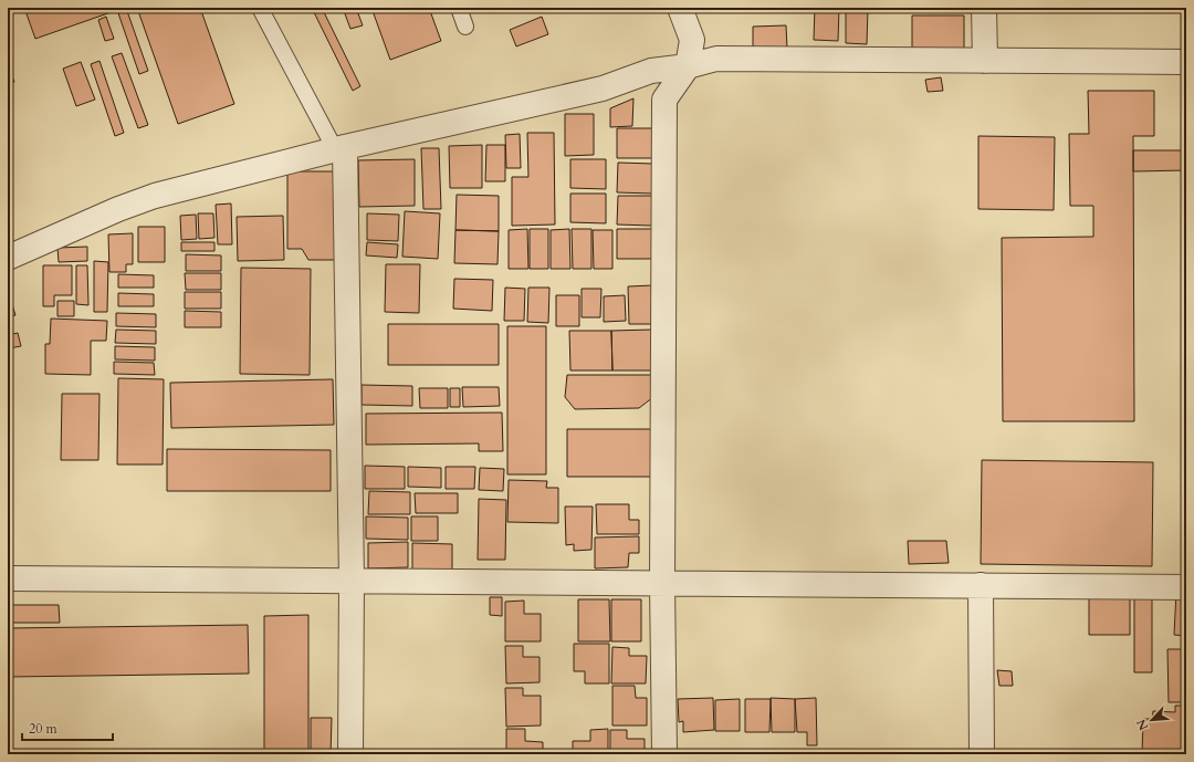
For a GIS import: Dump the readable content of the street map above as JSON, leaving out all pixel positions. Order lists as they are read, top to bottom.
{
  "scale_bar": "20 m",
  "north": "bottom left"
}
